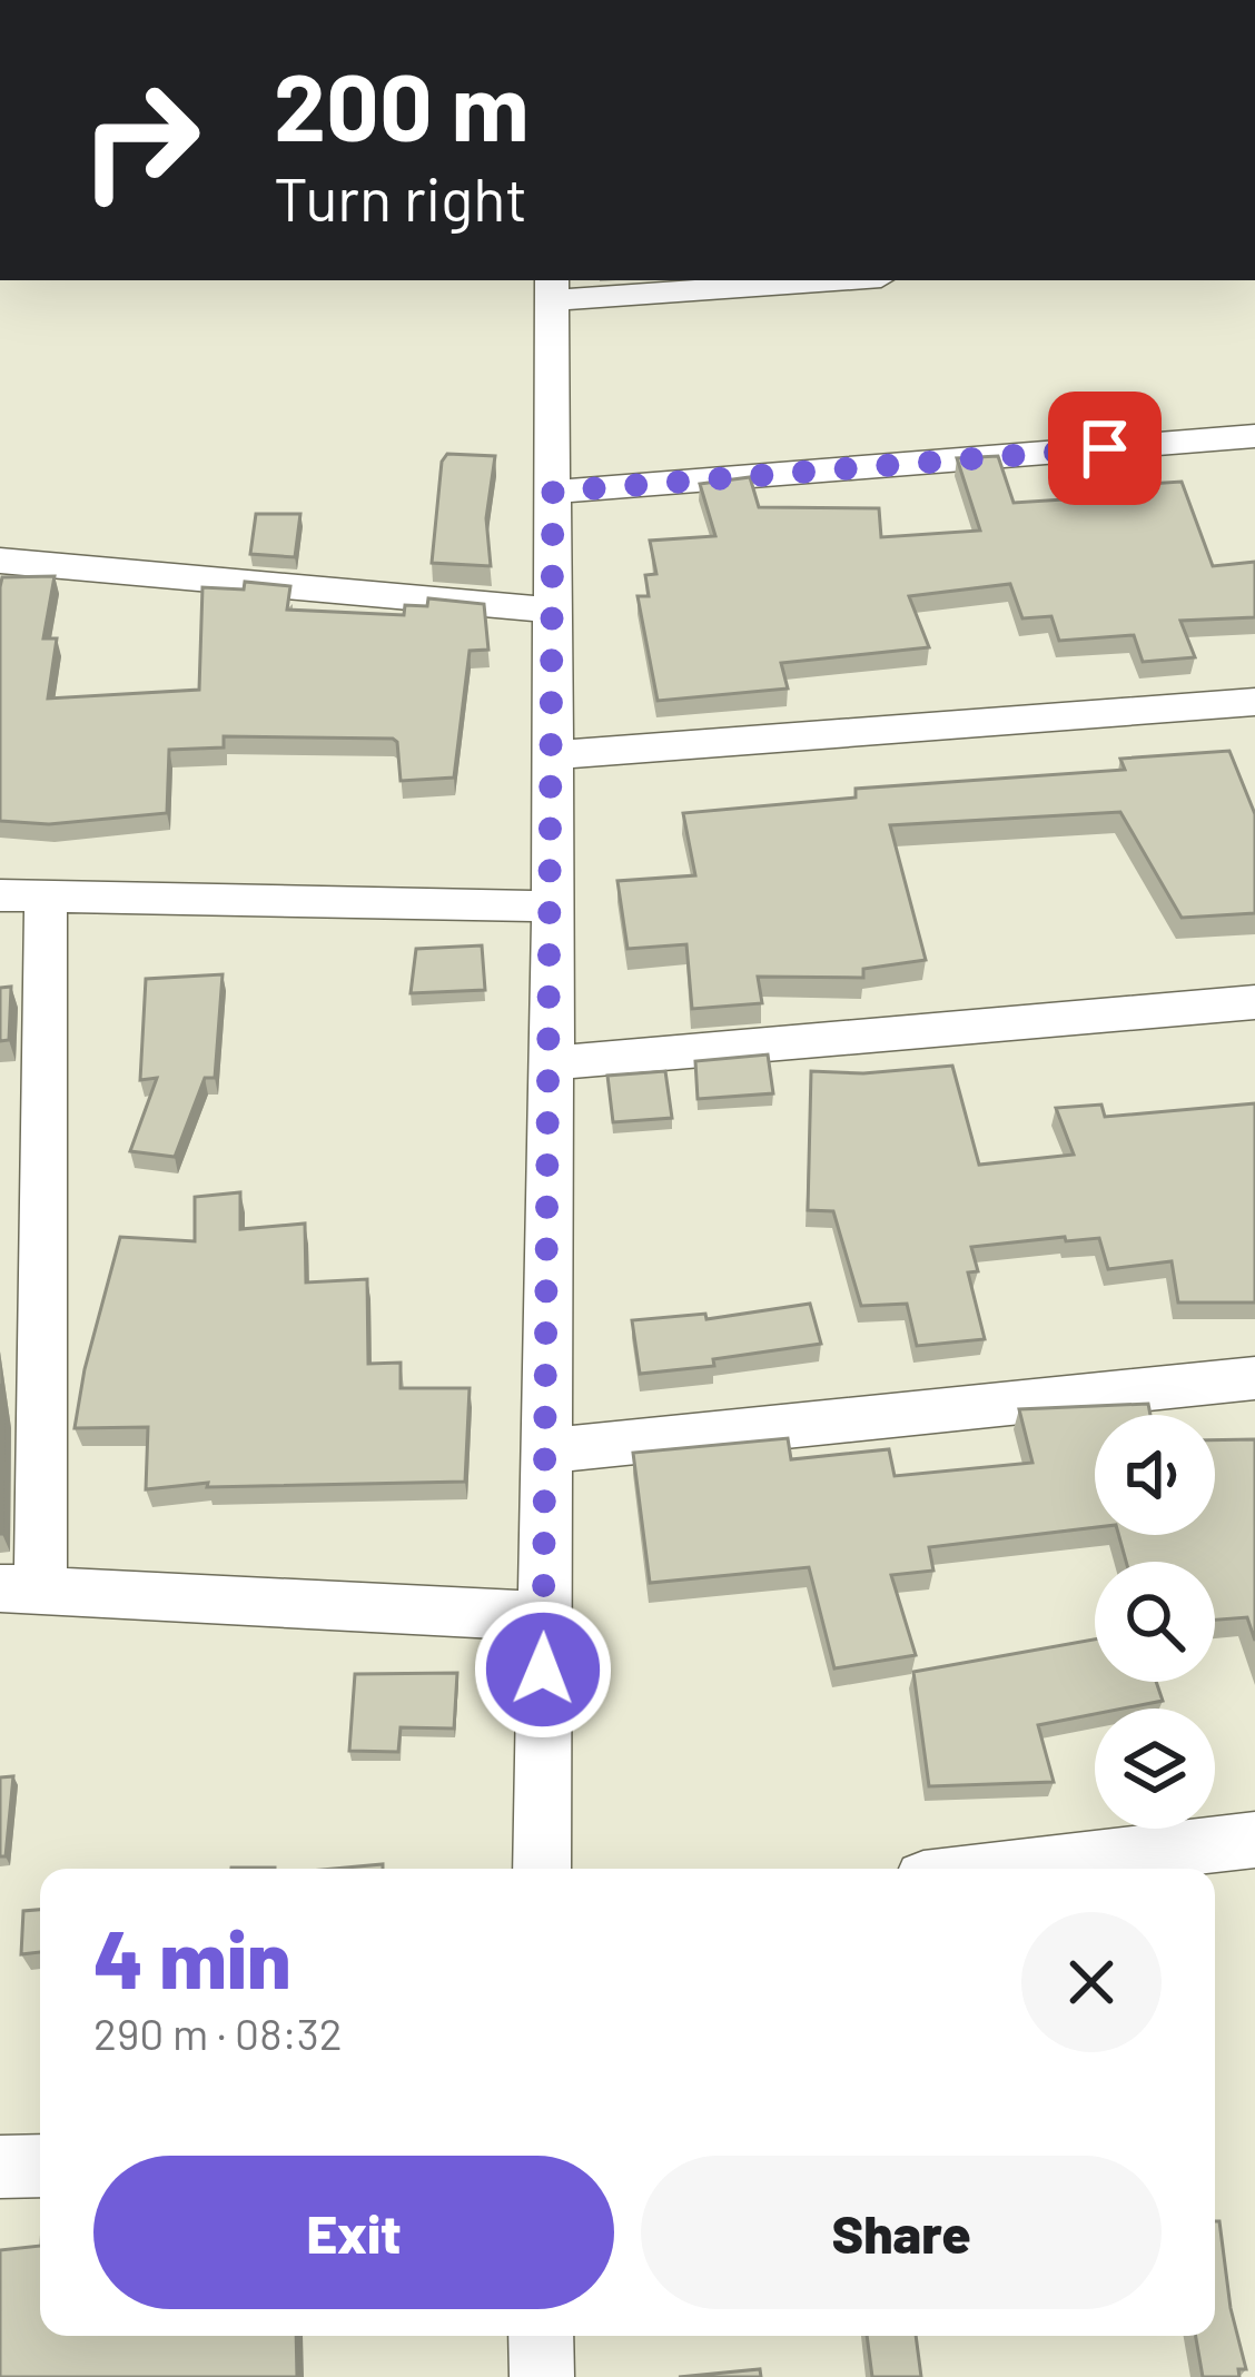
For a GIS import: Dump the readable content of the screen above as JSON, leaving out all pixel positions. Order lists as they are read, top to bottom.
{
  "page": {
    "turn": ["200 m", "Turn right"],
    "heading": ["4 min", "290 m · 08:32"],
    "buttons": ["Exit", "Share"]
  }
}
